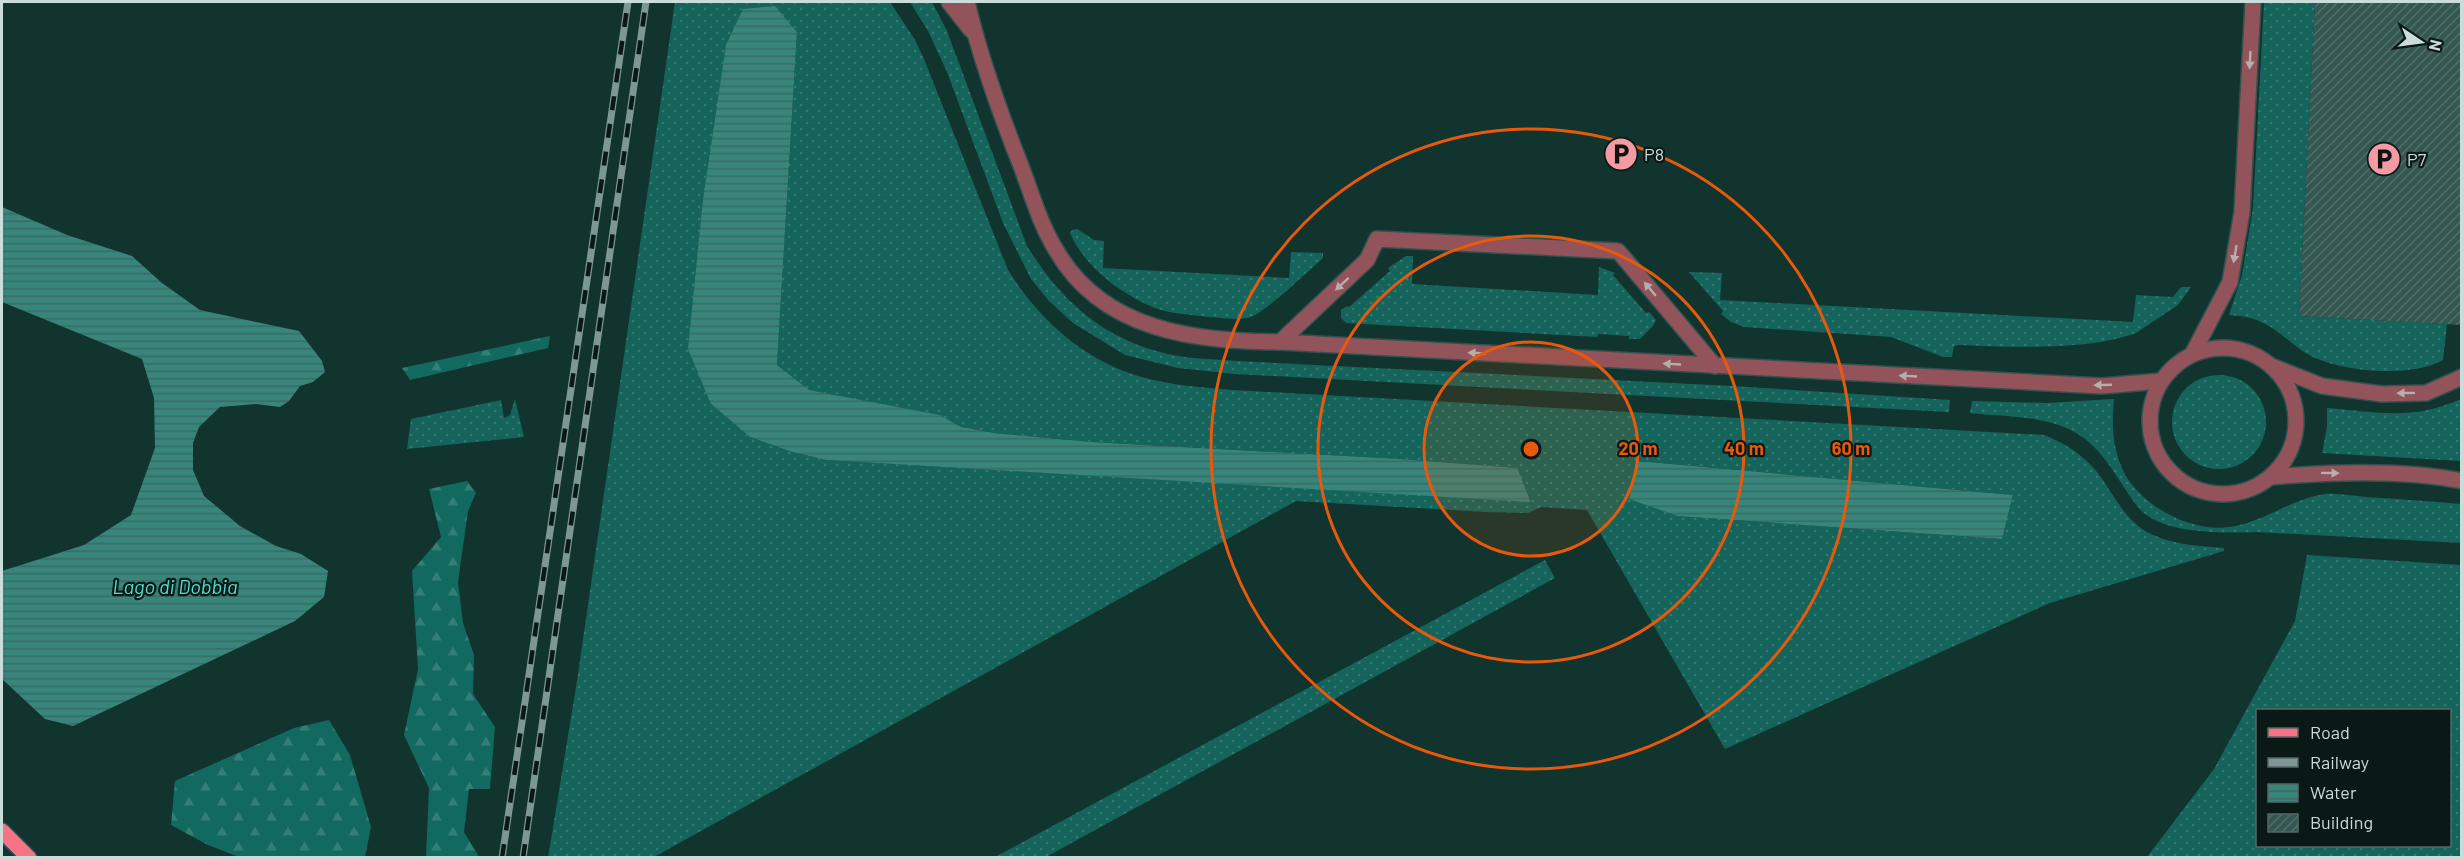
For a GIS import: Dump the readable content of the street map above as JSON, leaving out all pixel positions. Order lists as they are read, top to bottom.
{
  "water": ["Lago di Dobbia"],
  "places": {
    "parking": ["P8", "P7"]
  },
  "legend": [
    "Road",
    "Railway",
    "Water",
    "Building"
  ],
  "north": "right",
  "rings": ["20 m", "40 m", "60 m"]
}
